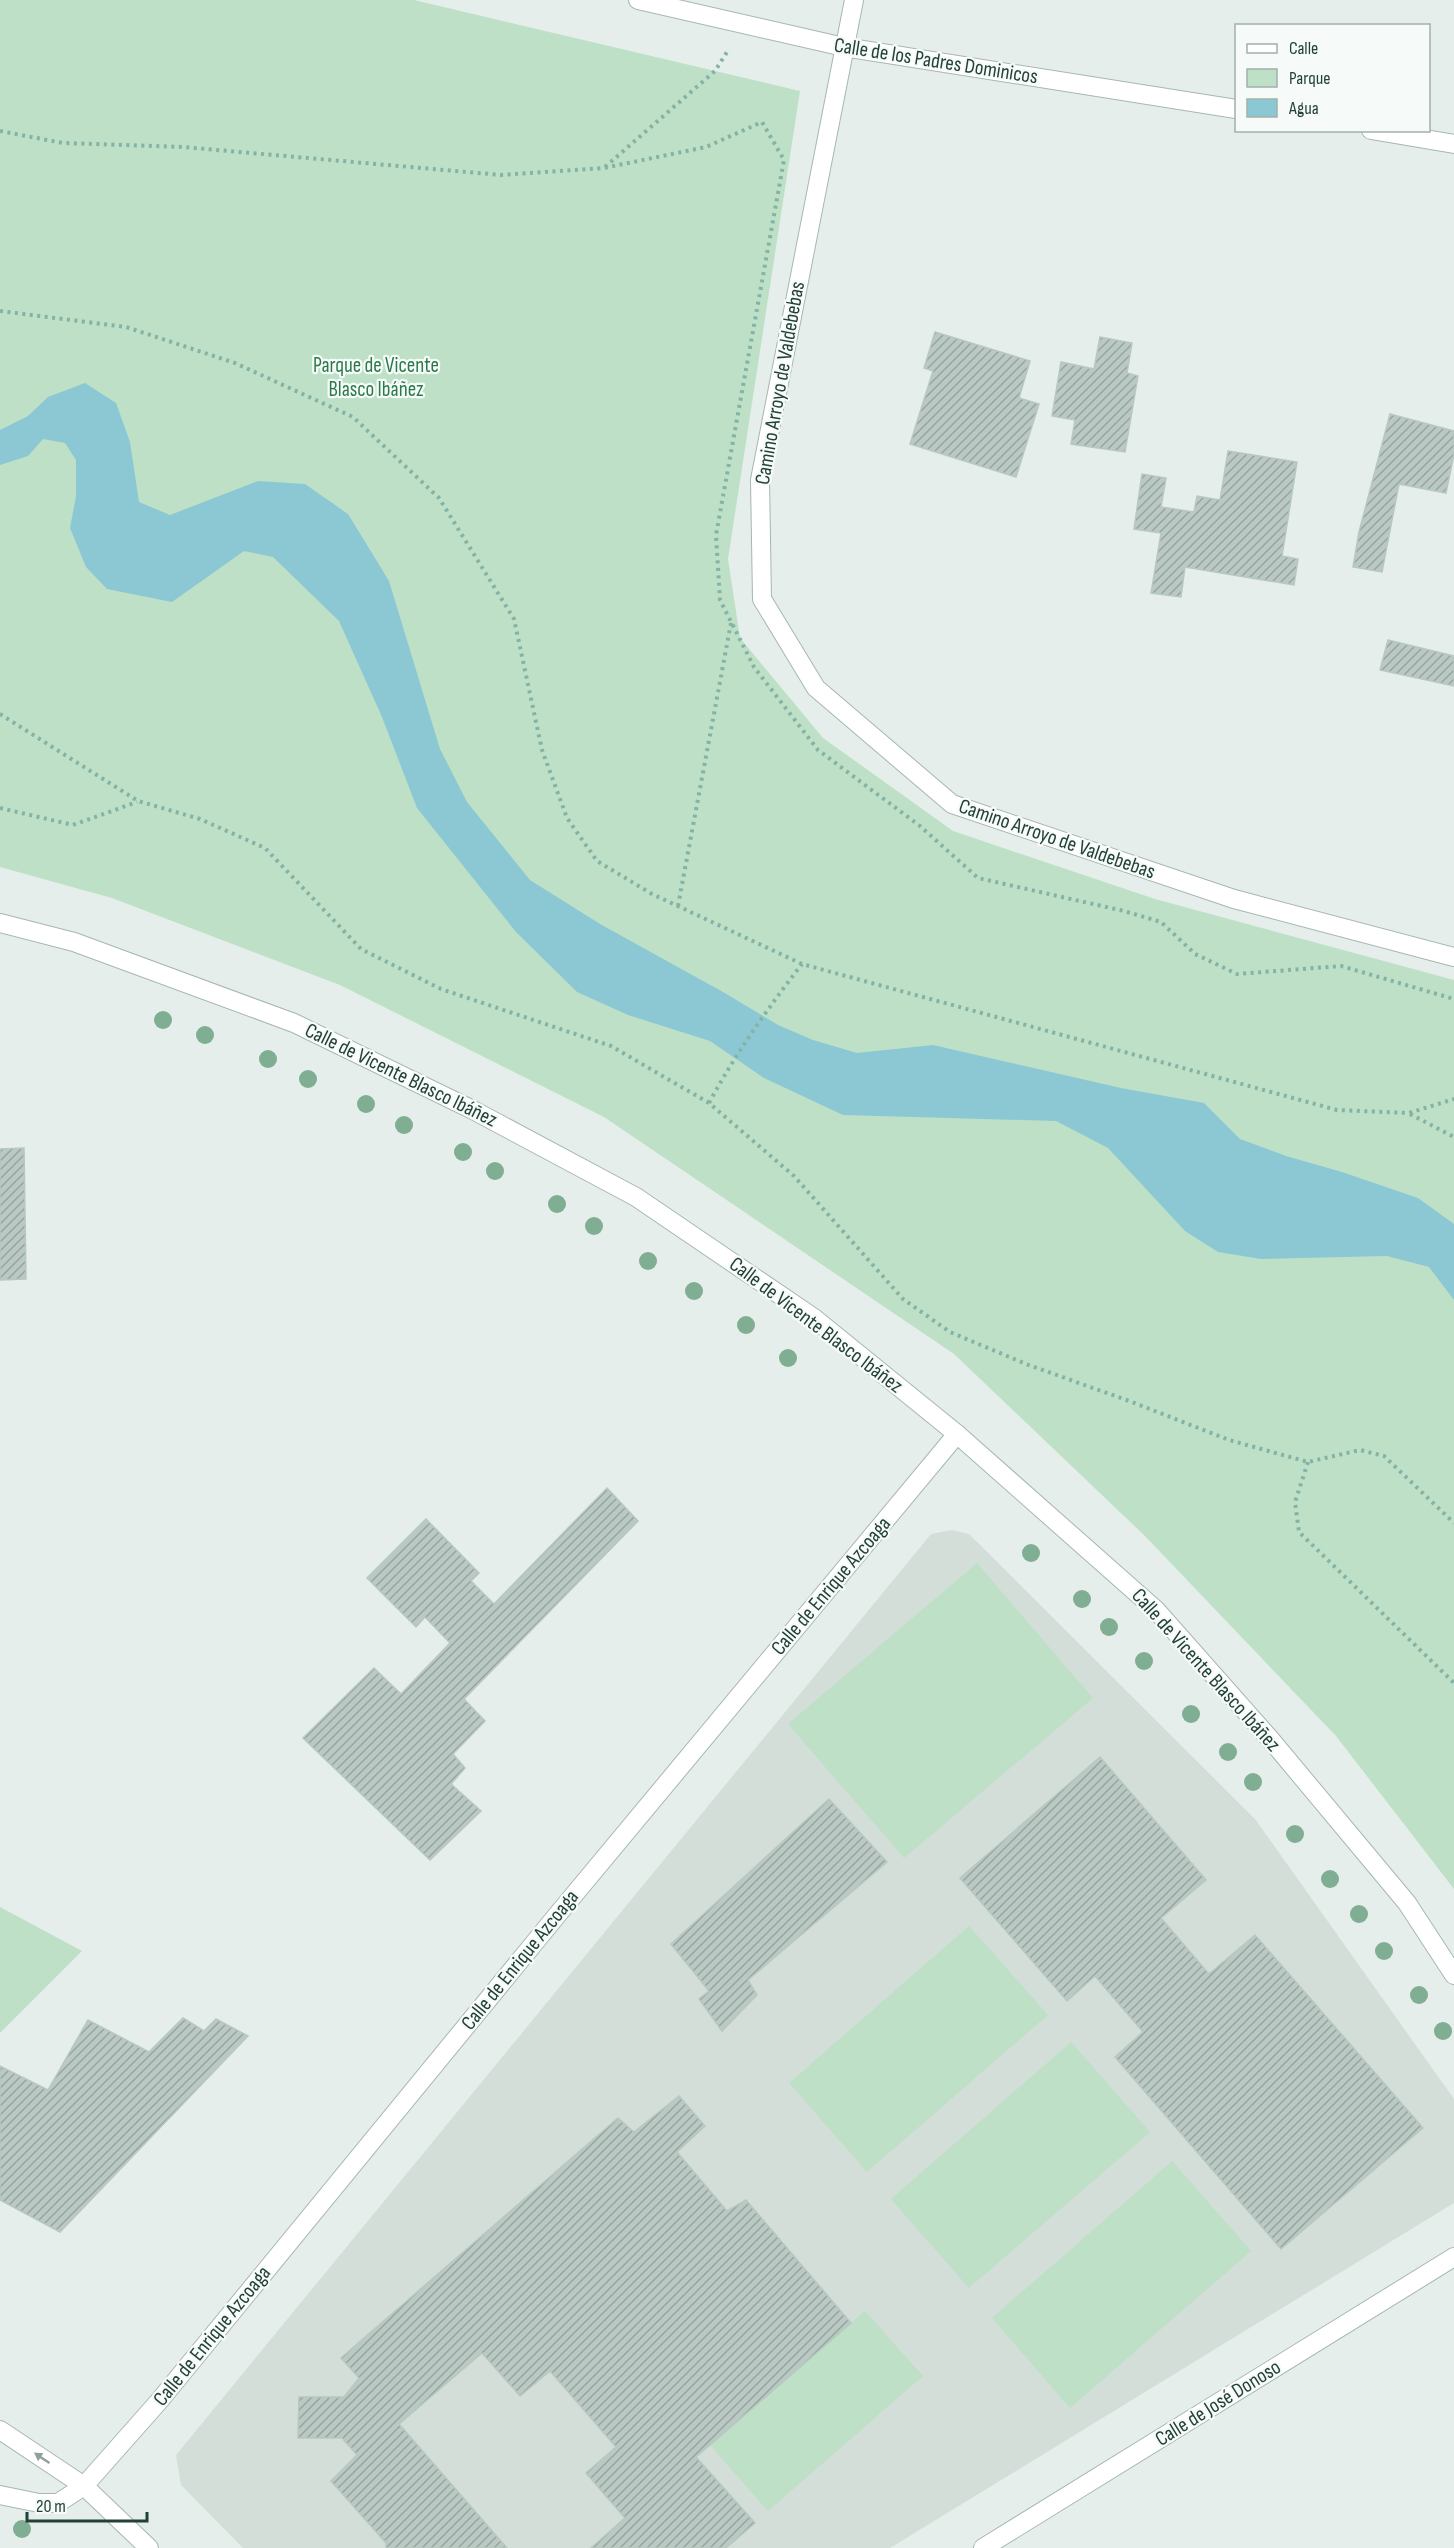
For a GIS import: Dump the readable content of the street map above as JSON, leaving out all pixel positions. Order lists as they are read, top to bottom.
{
  "streets": {
    "street": [
      "Calle de los Padres Dominicos",
      "Camino Arroyo de Valdebebas",
      "Calle de Vicente Blasco Ibáñez",
      "Calle de Enrique Azcoaga",
      "Calle de José Donoso"
    ]
  },
  "crossings": [
    ["Calle de los Padres Dominicos", "Camino Arroyo de Valdebebas"],
    ["Calle de Vicente Blasco Ibáñez", "Calle de Enrique Azcoaga"]
  ],
  "parks": ["Parque de Vicente Blasco Ibáñez"],
  "legend": ["Calle", "Parque", "Agua"],
  "scale_bar": "20 m"
}
